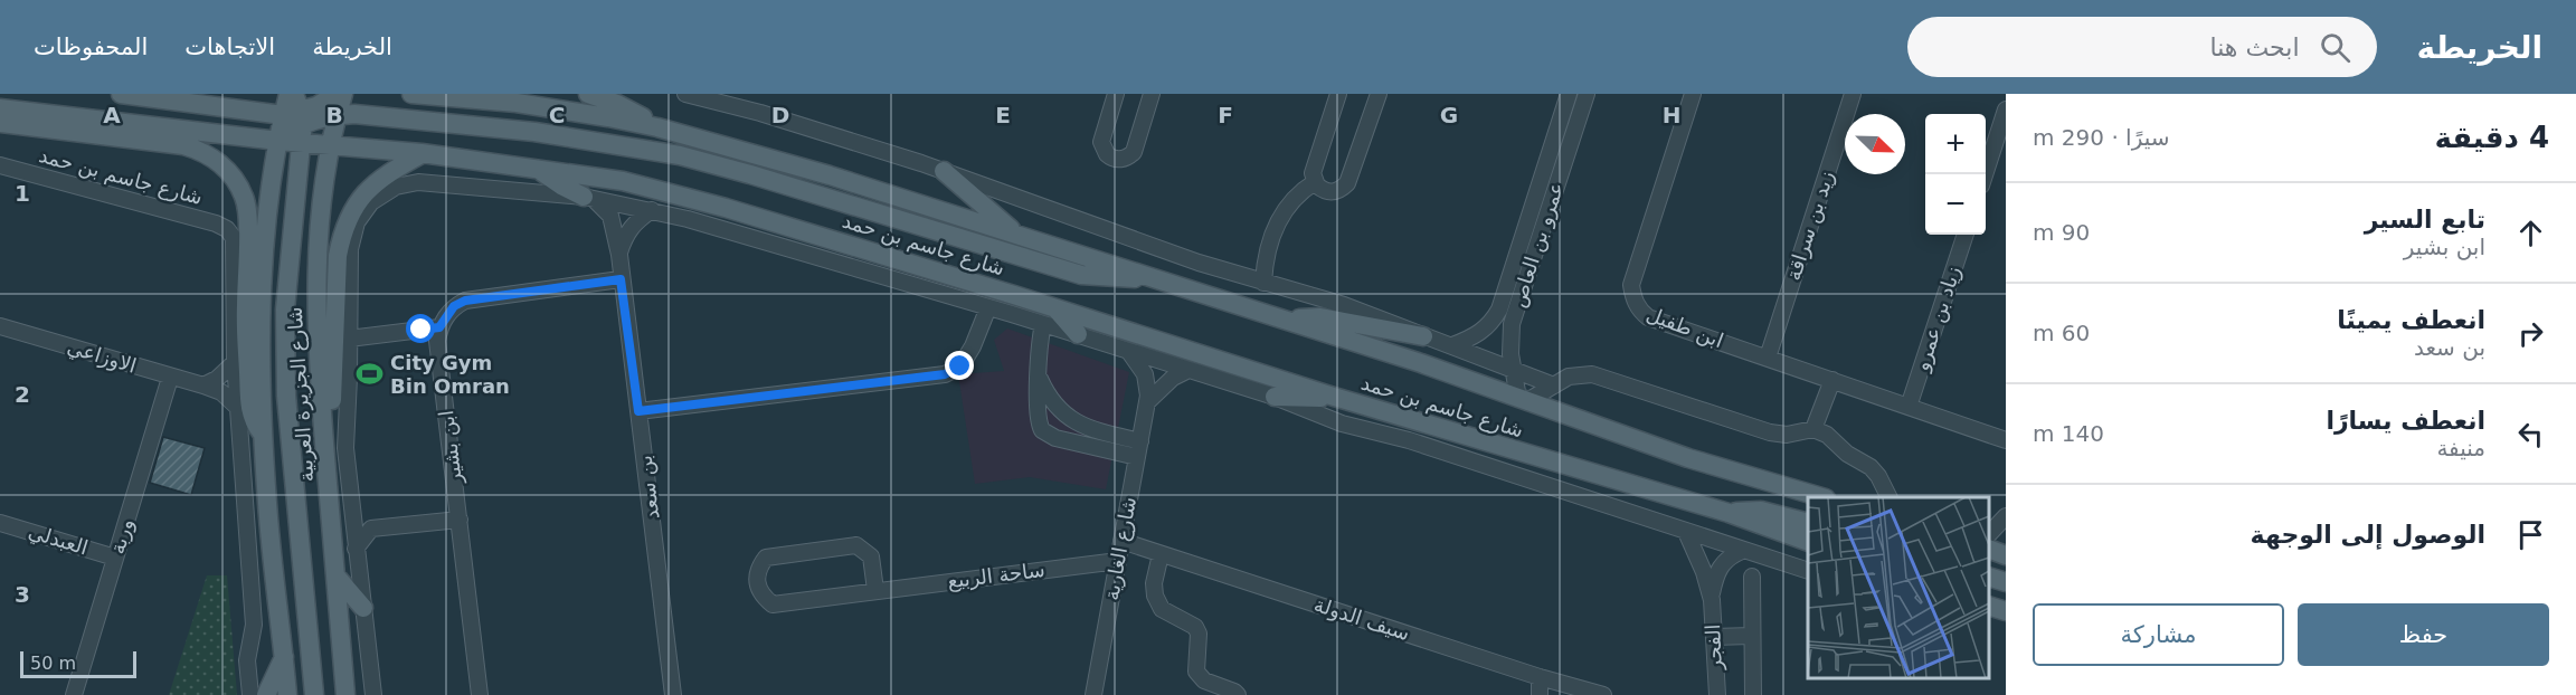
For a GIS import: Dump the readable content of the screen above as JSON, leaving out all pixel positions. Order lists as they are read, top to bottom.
{
  "streets": {
    "main road": ["شارع جاسم بن حمد", "شارع الجزيرة العربية"],
    "street": [
      "زيد بن سراقة",
      "عمرو بن العاص",
      "زياد بن عمرو",
      "ابن طفيل",
      "الاوزاعي",
      "ابن بشير",
      "بن سعد",
      "وربة",
      "العبدلي",
      "شارع الغارية",
      "ساحة الربيع",
      "سيف الدولة",
      "الفجر"
    ]
  },
  "crossings": [
    ["شارع جاسم بن حمد", "عمرو بن العاص"],
    ["شارع جاسم بن حمد", "شارع الجزيرة العربية"],
    ["شارع جاسم بن حمد", "بن سعد"],
    ["شارع جاسم بن حمد", "شارع الغارية"],
    ["شارع جاسم بن حمد", "الفجر"],
    ["زيد بن سراقة", "ابن طفيل"],
    ["زياد بن عمرو", "ابن طفيل"],
    ["الاوزاعي", "وربة"],
    ["وربة", "العبدلي"],
    ["شارع الغارية", "ساحة الربيع"],
    ["شارع الغارية", "سيف الدولة"]
  ],
  "places": {
    "sports": ["City Gym Bin Omran"]
  },
  "scale_bar": "50 m",
  "north": "bottom right",
  "page": {
    "header": "الخريطة",
    "search": "ابحث هنا",
    "nav": ["الخريطة", "الاتجاهات", "المحفوظات"],
    "heading": ["4 دقيقة", "سيرًا · 290 m"],
    "map_buttons": ["+", "−"],
    "list": [
      ["تابع السير", "ابن بشير", "90 m"],
      ["انعطف يمينًا", "بن سعد", "60 m"],
      ["انعطف يسارًا", "منيفة", "140 m"],
      "الوصول إلى الوجهة"
    ],
    "buttons": ["حفظ", "مشاركة"],
    "scale": "50 m"
  },
  "grid": {
    "columns": [
      "A",
      "B",
      "C",
      "D",
      "E",
      "F",
      "G",
      "H"
    ],
    "rows": ["1", "2", "3"]
  }
}
